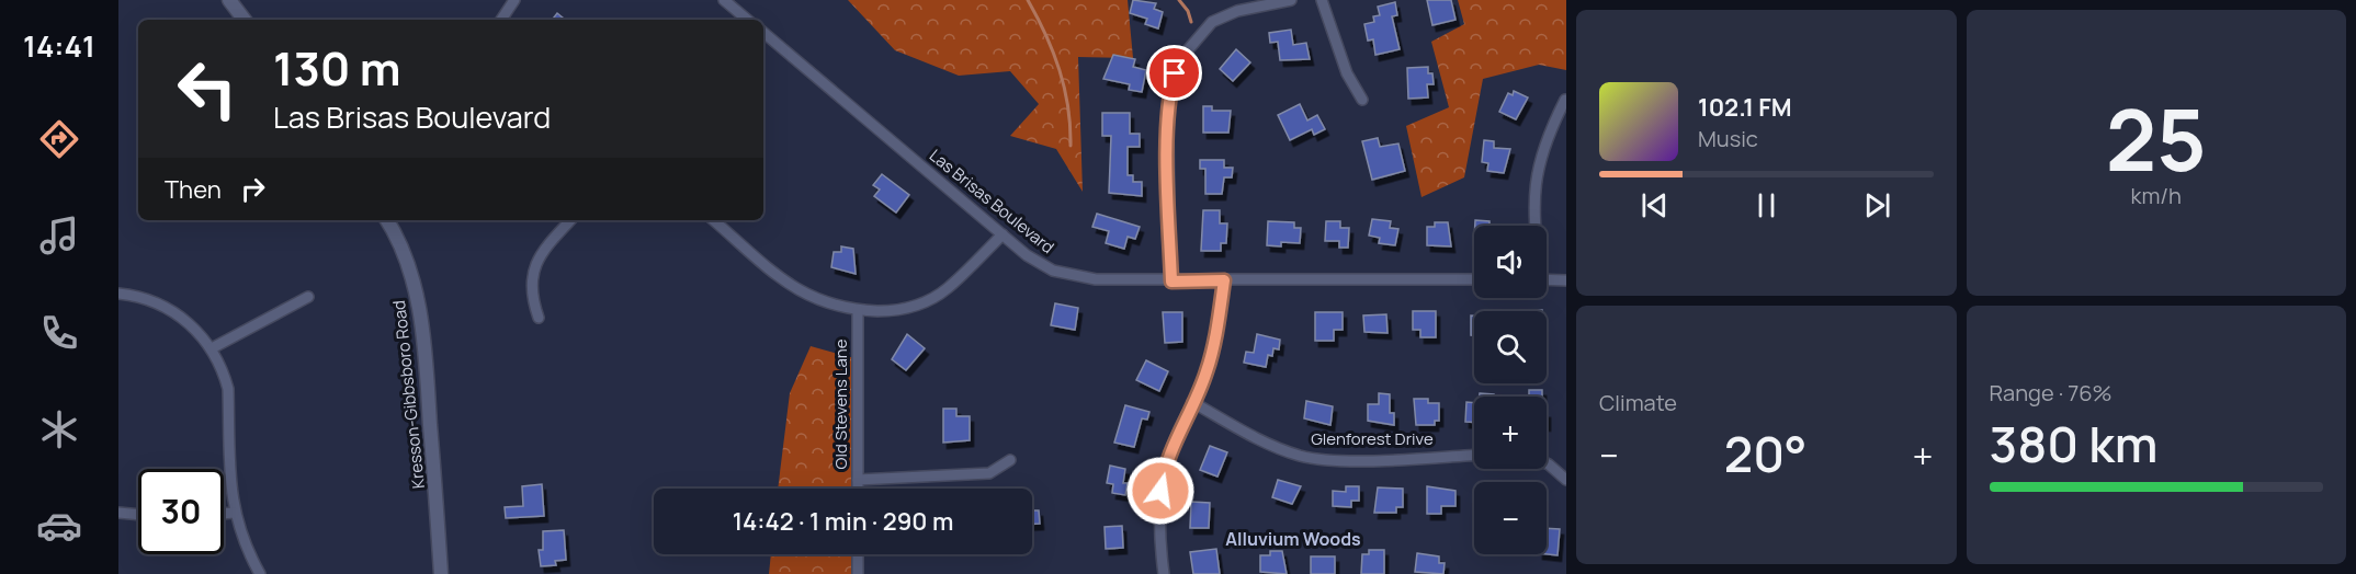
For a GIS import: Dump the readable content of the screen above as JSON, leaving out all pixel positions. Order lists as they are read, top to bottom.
{
  "streets": {
    "street": [
      "Las Brisas Boulevard",
      "Kresson-Gibbsboro Road",
      "Old Stevens Lane",
      "Glenforest Drive"
    ]
  },
  "districts": ["Alluvium Woods"],
  "page": {
    "tabs": "14:41",
    "tile": [
      ["25", "km/h"],
      "Climate",
      ["Range · 76%", "380 km"]
    ],
    "turn": ["130 m", "Las Brisas Boulevard"],
    "song": ["102.1 FM", "Music"],
    "then": "Then",
    "map_buttons": ["+", "−"],
    "heat": ["−", "20°", "+"],
    "limit": "30",
    "trip": "14:42 · 1 min · 290 m"
  }
}
